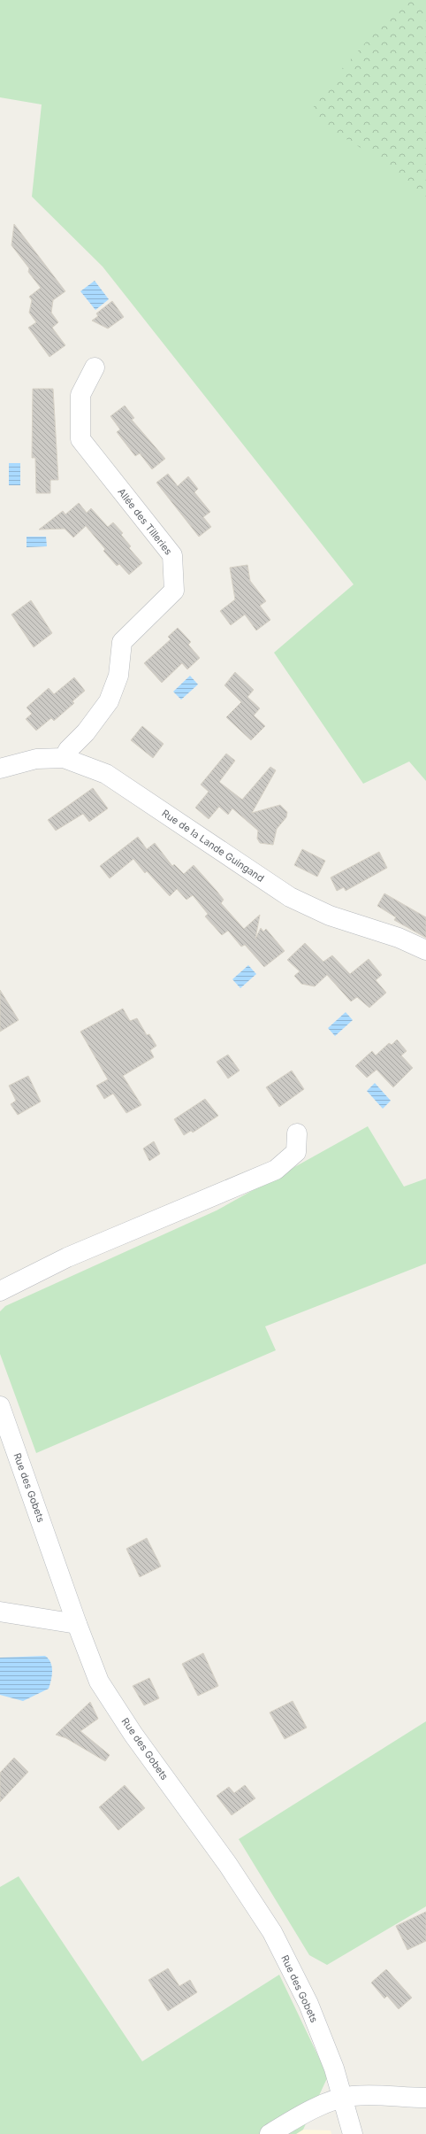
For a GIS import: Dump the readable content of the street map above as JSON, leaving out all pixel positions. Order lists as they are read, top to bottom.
{
  "streets": {
    "street": ["Allée des Tilleries", "Rue de la Lande Guingand", "Rue des Gobets"]
  },
  "crossings": [
    ["Allée des Tilleries", "Rue de la Lande Guingand"]
  ]
}
